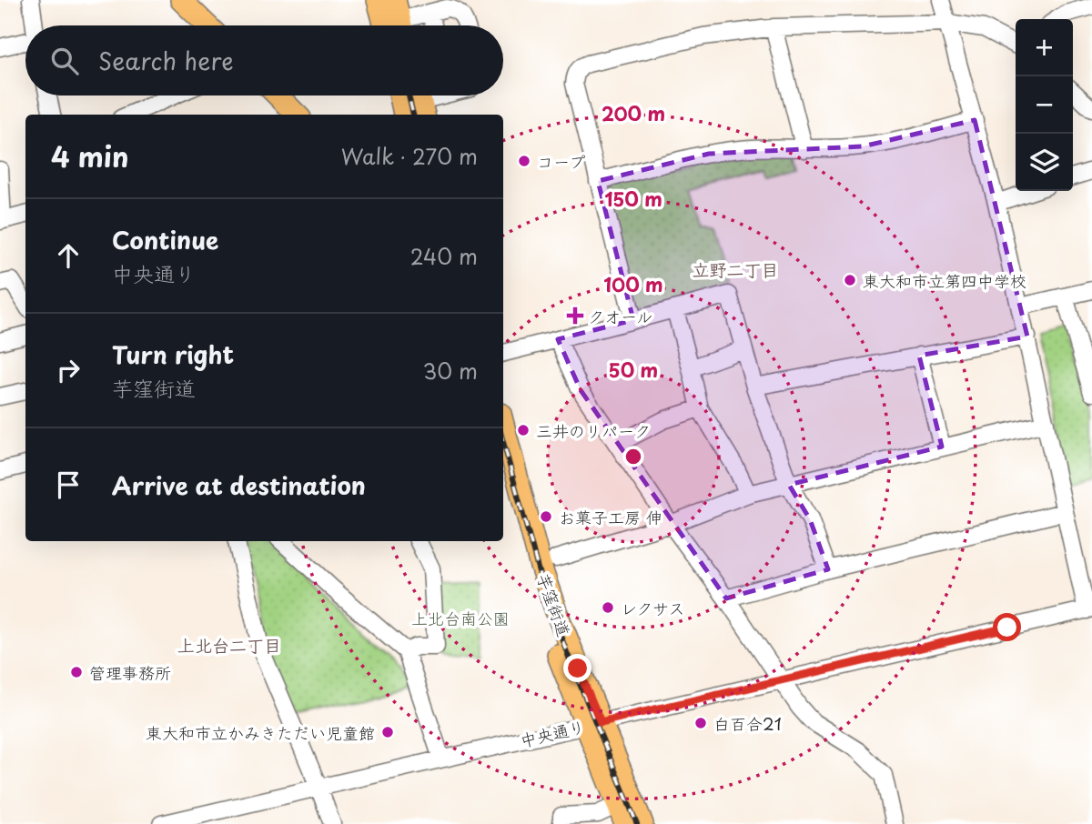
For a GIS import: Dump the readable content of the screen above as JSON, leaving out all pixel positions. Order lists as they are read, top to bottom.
{
  "streets": {
    "main road": ["芋窪街道"],
    "street": ["中央通り"]
  },
  "crossings": [
    ["芋窪街道", "中央通り"]
  ],
  "districts": ["立野二丁目", "上北台二丁目"],
  "parks": ["上北台南公園"],
  "places": {
    "other": [
      "コープ",
      "東大和市立第四中学校",
      "三井のリパーク",
      "お菓子工房 伸",
      "レクサス",
      "管理事務所",
      "白百合21",
      "東大和市立かみきただい児童館"
    ],
    "health": ["クオール"]
  },
  "page": {
    "map_buttons": ["+", "−"],
    "search": "Search here",
    "heading": ["4 min", "Walk · 270 m"],
    "list": [
      ["Continue", "中央通り", "240 m"],
      ["Turn right", "芋窪街道", "30 m"],
      "Arrive at destination"
    ]
  },
  "rings": [
    "200 m",
    "150 m",
    "100 m",
    "50 m"
  ]
}
